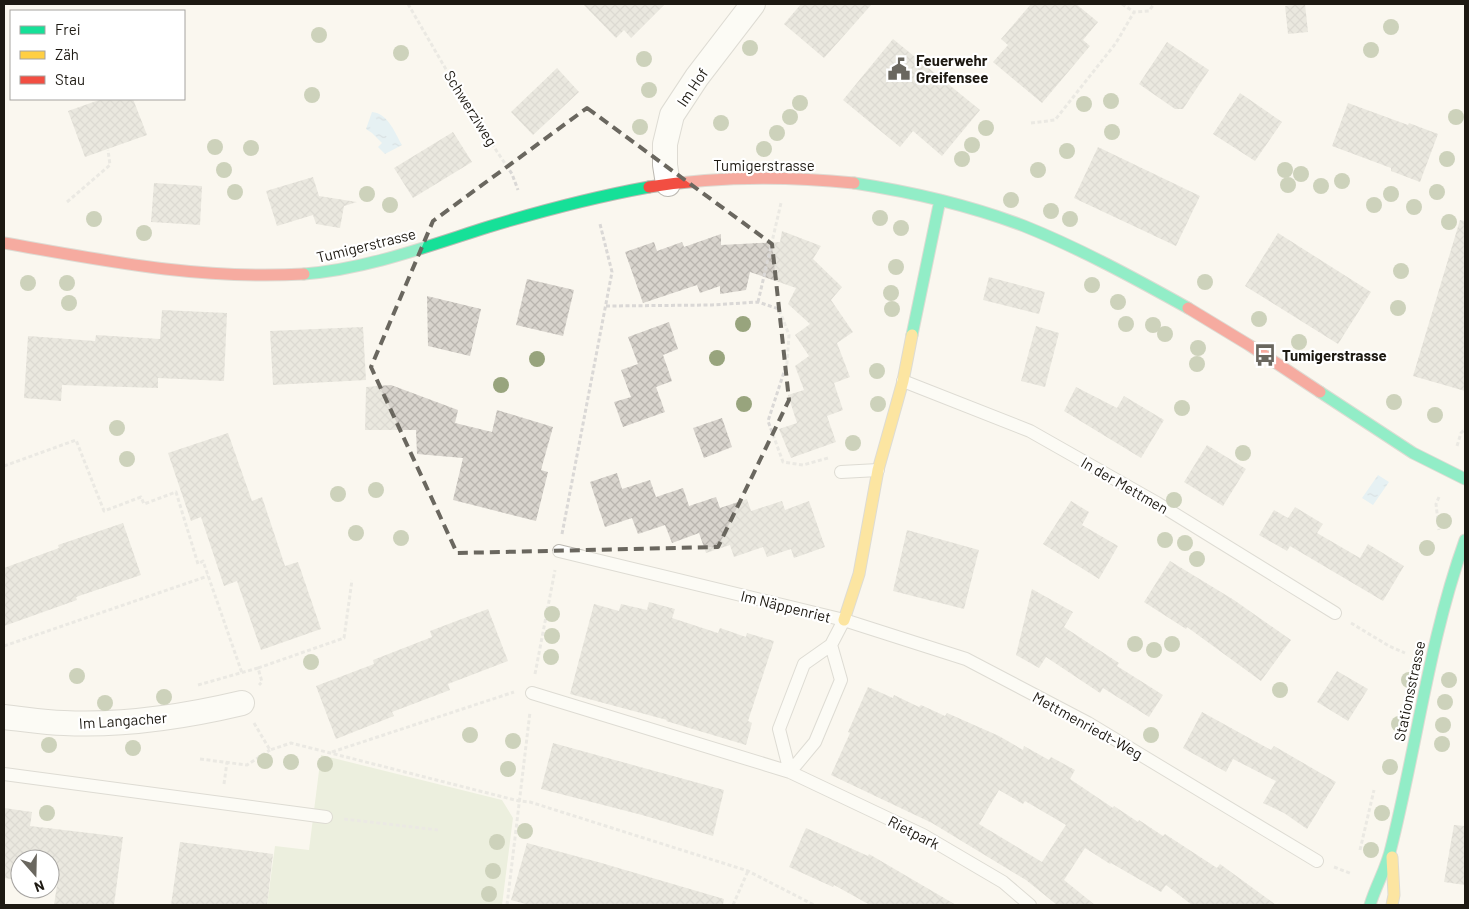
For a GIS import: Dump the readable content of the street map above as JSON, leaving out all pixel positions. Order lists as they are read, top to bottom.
{
  "streets": {
    "street": [
      "Im Hof",
      "Tumigerstrasse",
      "Im Näppenriet",
      "Stationsstrasse",
      "Im Langacher"
    ],
    "lane": ["In der Mettmen", "Mettmenriedt-Weg", "Rietpark"],
    "path": ["Schwerziweg"]
  },
  "crossings": [
    ["Im Hof", "Tumigerstrasse"],
    ["Schwerziweg", "Tumigerstrasse"],
    ["Tumigerstrasse", "Im Näppenriet"],
    ["In der Mettmen", "Im Näppenriet"],
    ["Im Näppenriet", "Mettmenriedt-Weg"]
  ],
  "places": {
    "public building": ["Feuerwehr Greifensee"],
    "bus stop": ["Tumigerstrasse"]
  },
  "legend": ["Frei", "Zäh", "Stau"],
  "north": "bottom"
}
